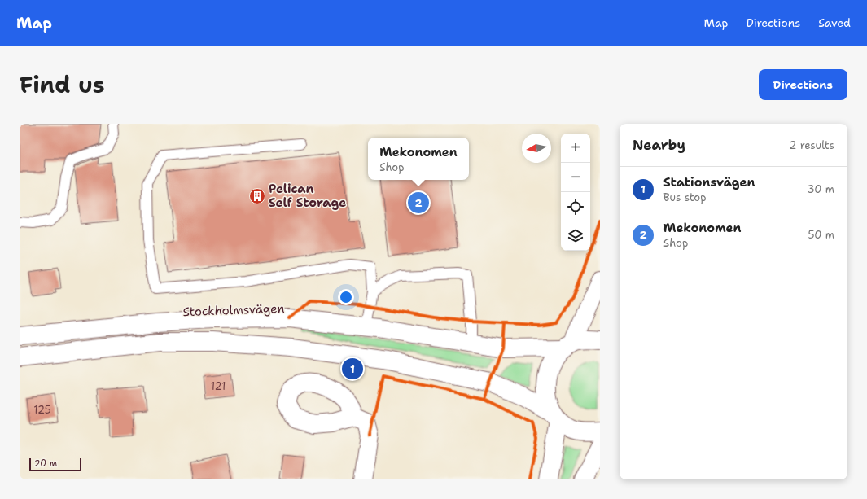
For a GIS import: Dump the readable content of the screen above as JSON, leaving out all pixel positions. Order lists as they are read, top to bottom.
{
  "streets": {
    "main road": ["Stockholmsvägen"]
  },
  "places": {
    "building": ["Pelican Self Storage"]
  },
  "house_numbers": ["121", "125"],
  "scale_bar": "20 m",
  "north": "left",
  "page": {
    "header": "Map",
    "nav": ["Map", "Directions", "Saved"],
    "title": "Find us",
    "buttons": "Directions",
    "heading": ["Nearby", "2 results"],
    "map_buttons": ["+", "−"],
    "popup": ["Mekonomen", "Shop"],
    "list": [
      {
        "mark": "1",
        "name": "Stationsvägen",
        "note": "Bus stop",
        "value": "30 m"
      },
      {
        "mark": "2",
        "name": "Mekonomen",
        "note": "Shop",
        "value": "50 m"
      }
    ],
    "pins": ["2", "1"],
    "scale": "20 m"
  }
}
